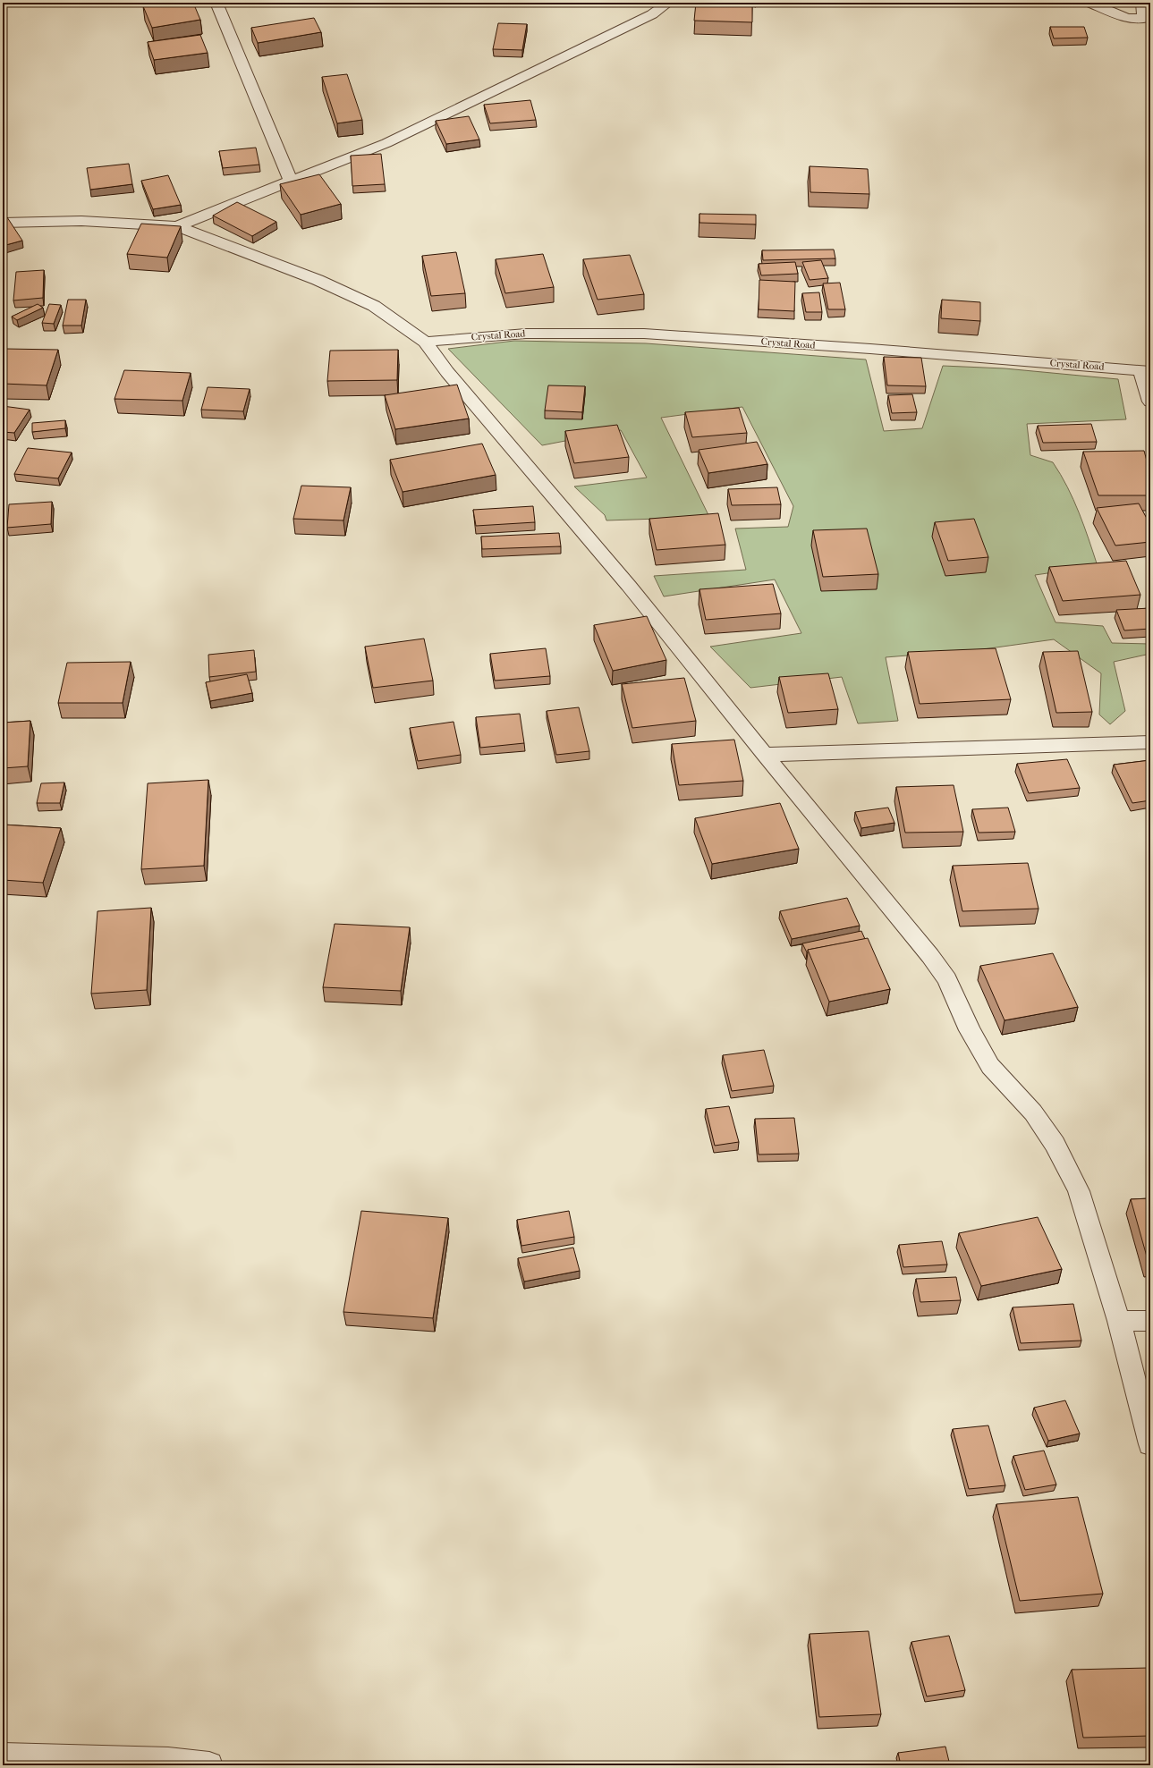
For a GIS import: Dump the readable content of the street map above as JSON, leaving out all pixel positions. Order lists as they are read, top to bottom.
{
  "streets": {
    "street": ["Crystal Road"]
  }
}
